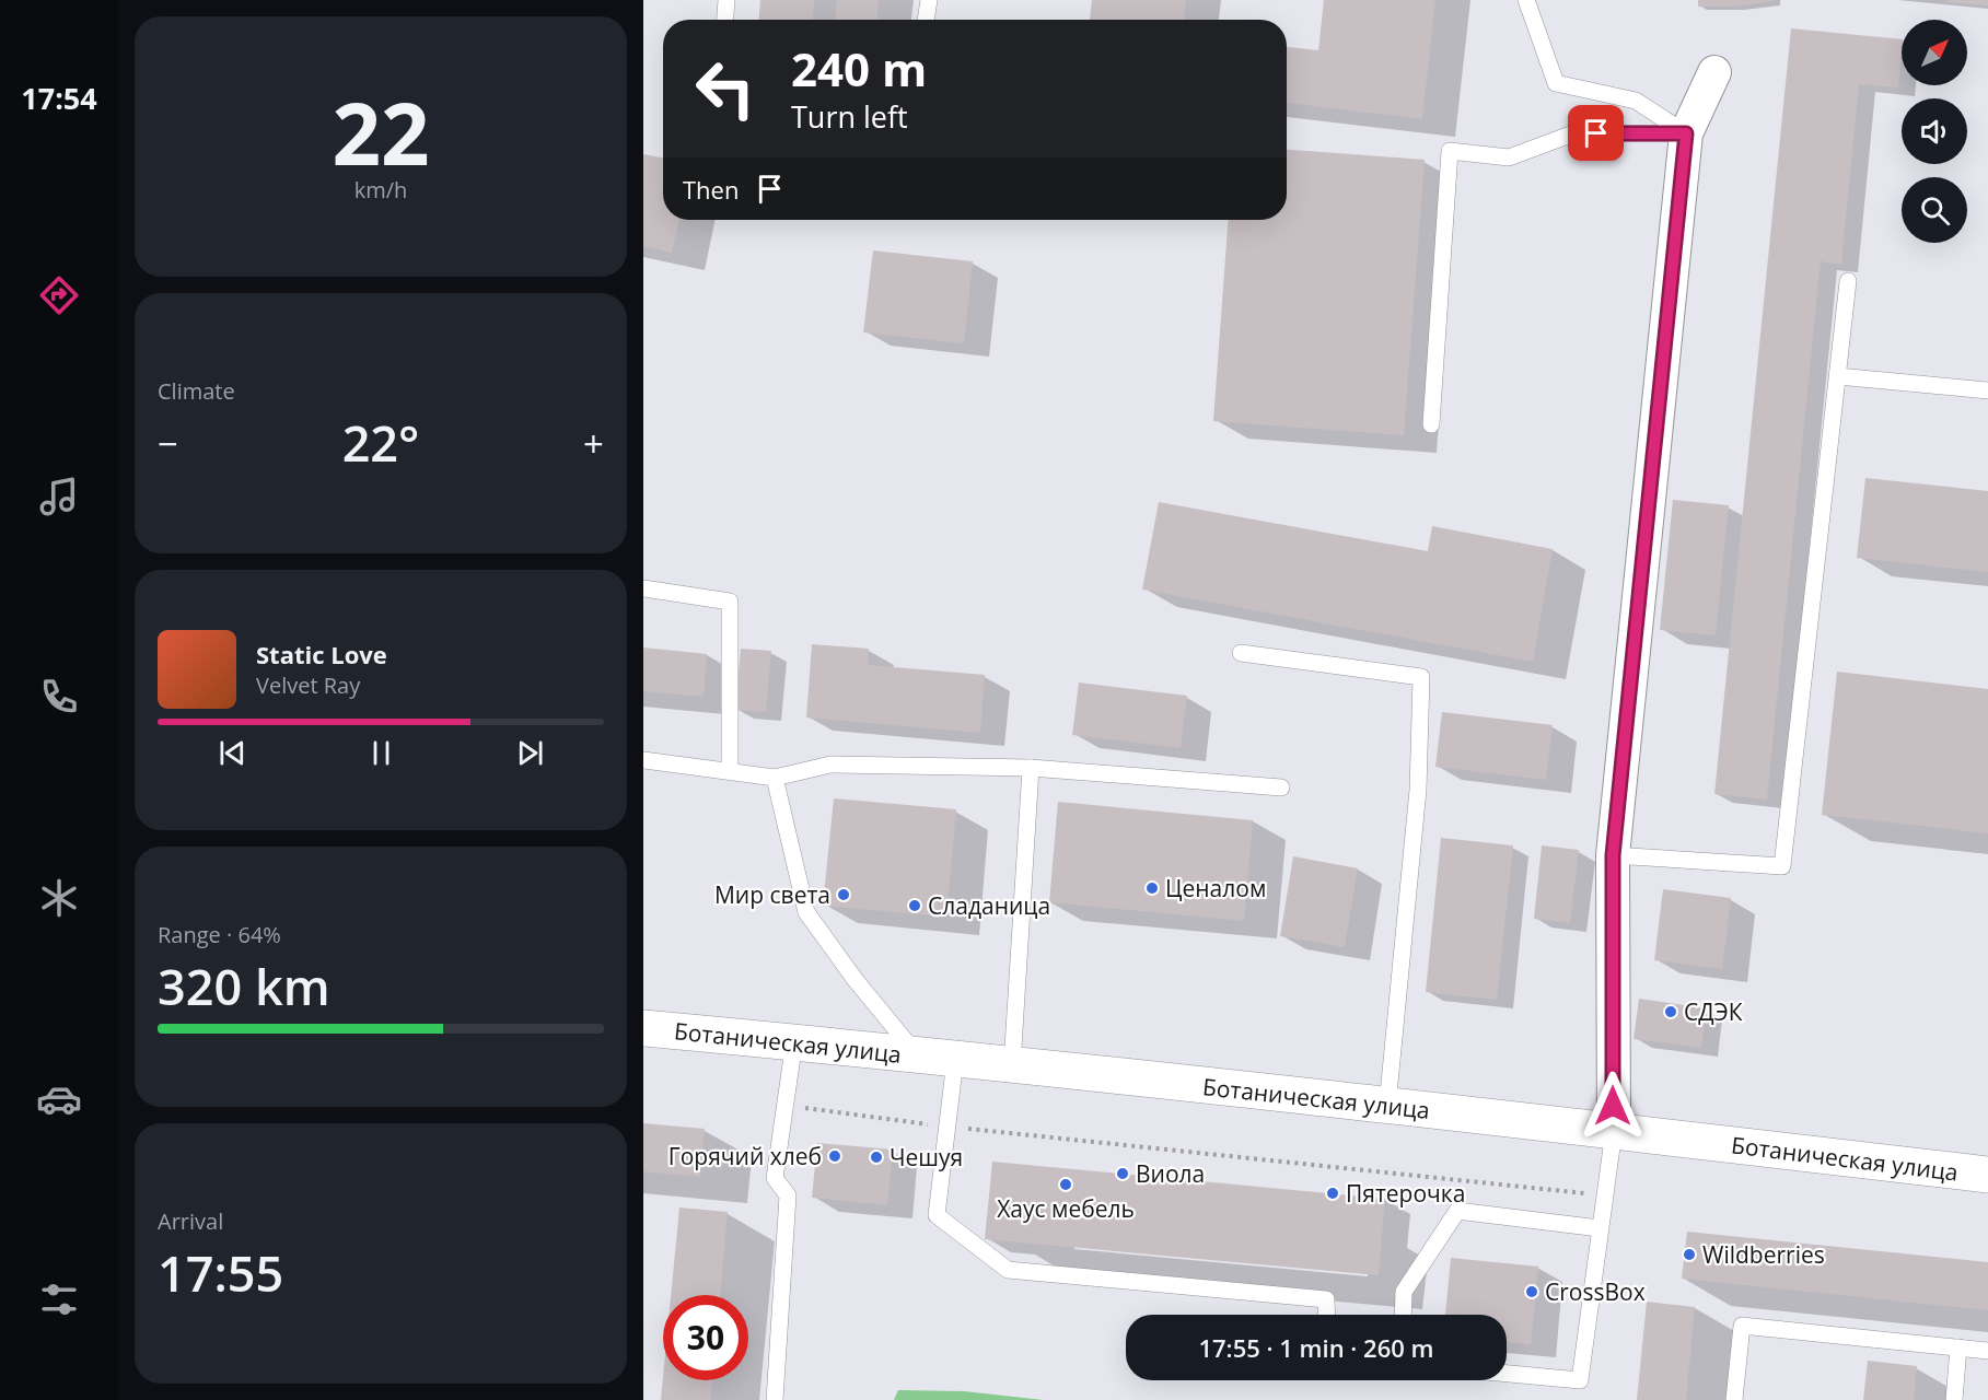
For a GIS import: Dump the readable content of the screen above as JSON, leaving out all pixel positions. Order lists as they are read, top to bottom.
{
  "streets": {
    "street": ["Ботаническая улица"]
  },
  "places": [
    "Ценалом",
    "Мир света",
    "Сладаница",
    "СДЭК",
    "Горячий хлеб",
    "Чешуя",
    "Виола",
    "Хаус мебель",
    "Пятерочка",
    "Wildberries",
    "CrossBox"
  ],
  "north": "top right",
  "page": {
    "tabs": "17:54",
    "tile": [
      ["22", "km/h"],
      "Climate",
      ["Range · 64%", "320 km"],
      ["Arrival", "17:55"]
    ],
    "turn": ["240 m", "Turn left"],
    "then": "Then",
    "heat": ["−", "22°", "+"],
    "song": ["Static Love", "Velvet Ray"],
    "limit": "30",
    "trip": "17:55 · 1 min · 260 m"
  }
}
